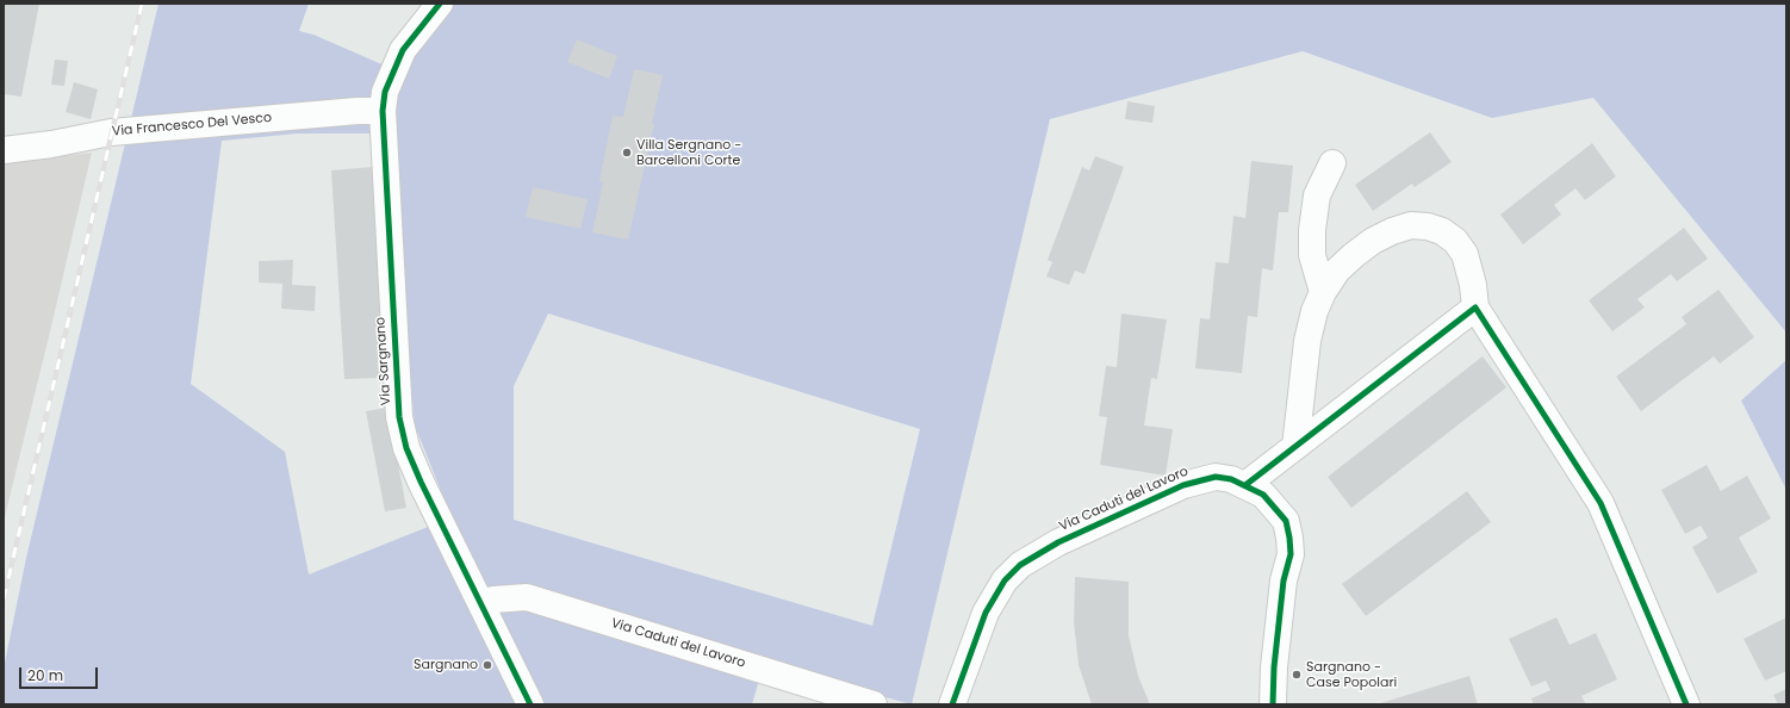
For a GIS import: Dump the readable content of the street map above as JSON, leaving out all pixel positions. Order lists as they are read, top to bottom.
{
  "streets": {
    "street": ["Via Francesco Del Vesco", "Via Sargnano", "Via Caduti del Lavoro"]
  },
  "crossings": [
    ["Via Francesco Del Vesco", "Via Sargnano"],
    ["Via Sargnano", "Via Caduti del Lavoro"]
  ],
  "places": ["Villa Sergnano - Barcelloni Corte", "Sargnano", "Sargnano - Case Popolari"],
  "scale_bar": "20 m"
}
